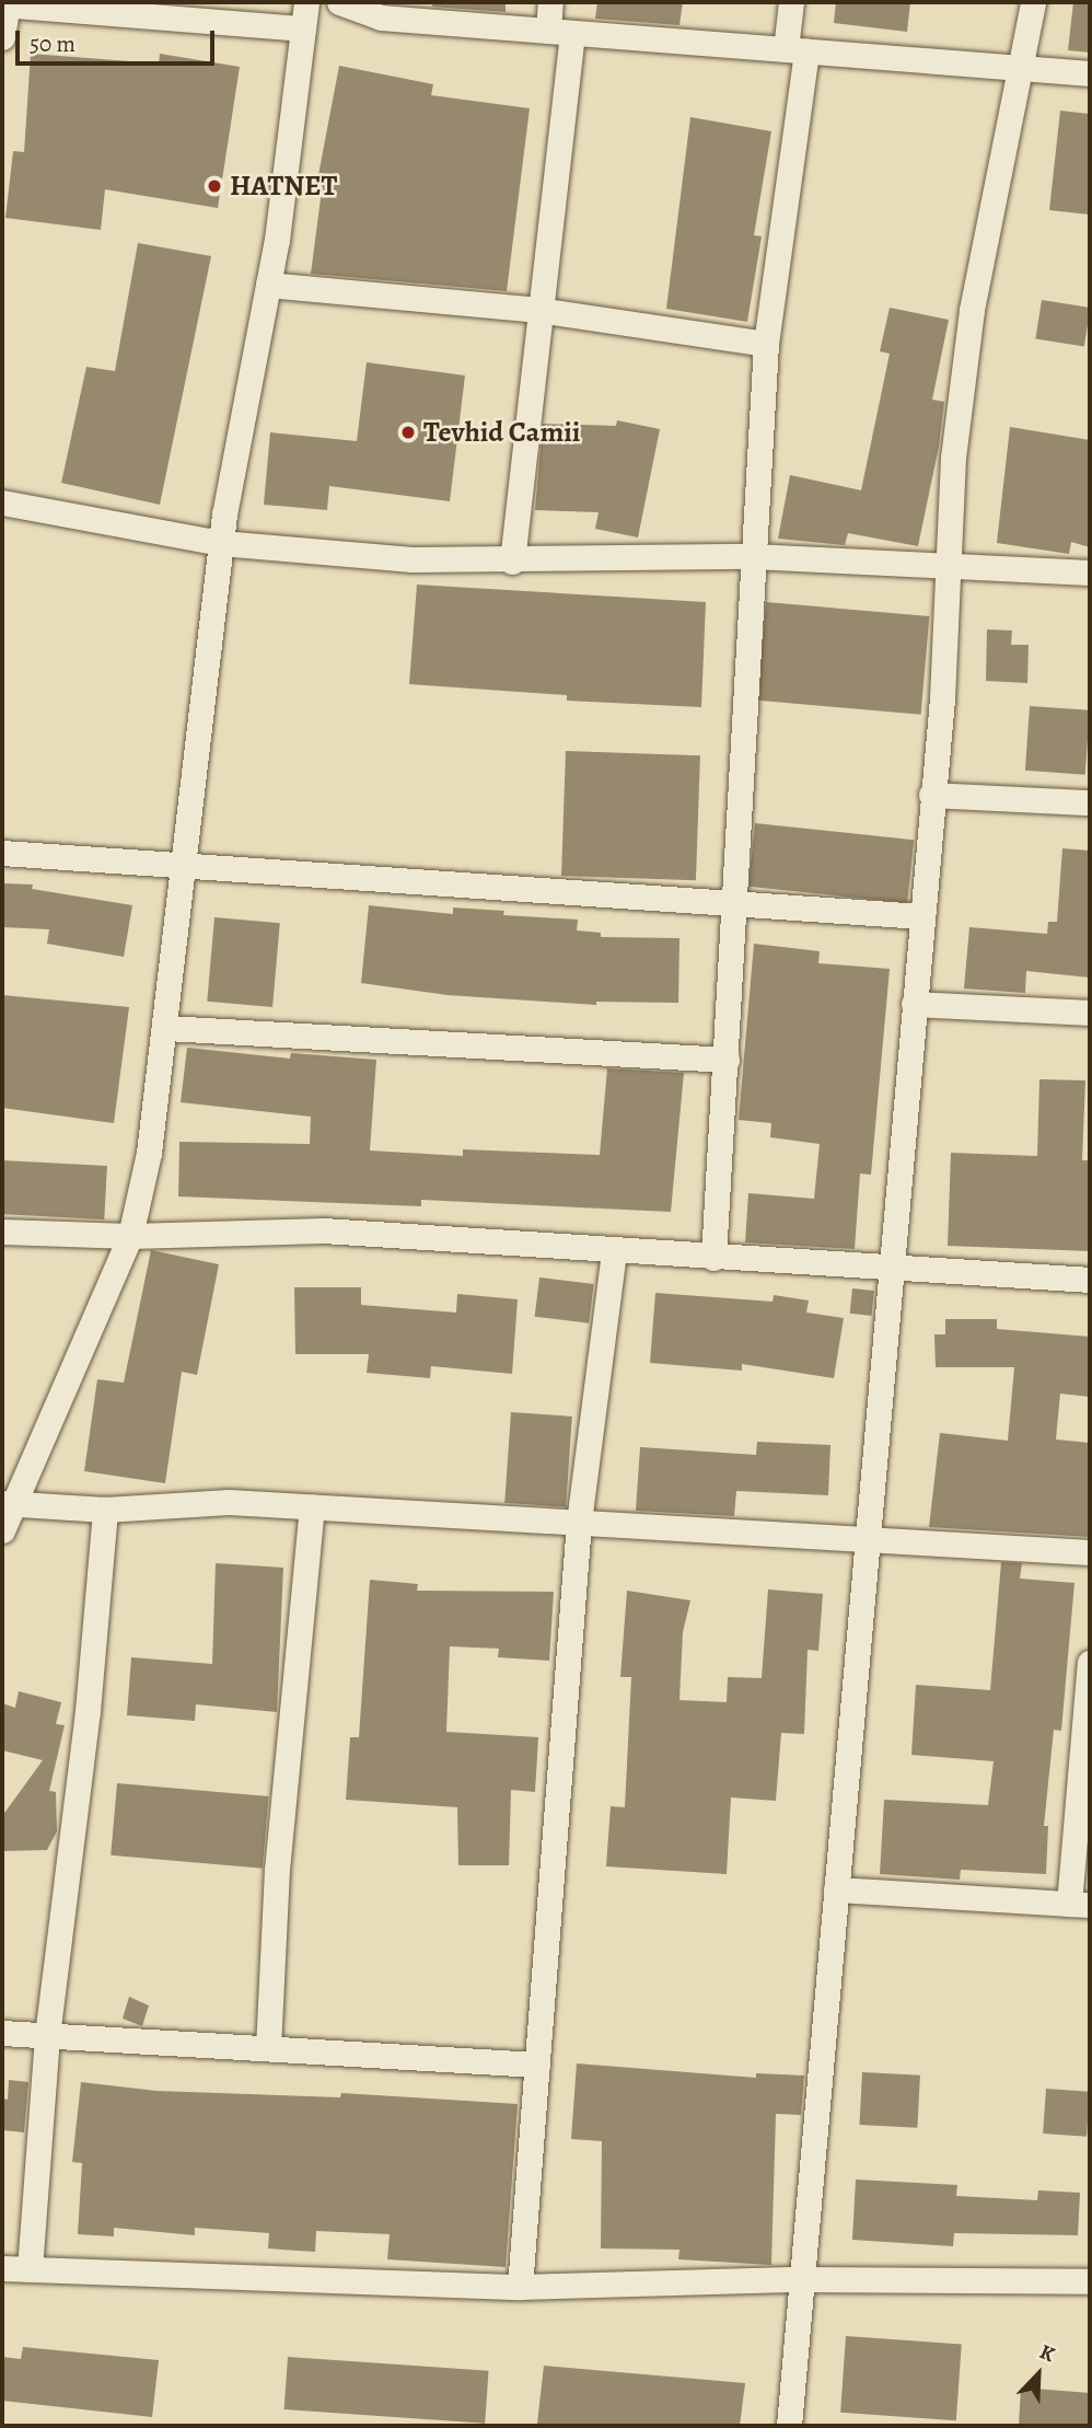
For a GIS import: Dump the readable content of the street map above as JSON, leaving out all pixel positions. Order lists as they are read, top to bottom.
{
  "places": ["HATNET", "Tevhid Camii"],
  "scale_bar": "50 m",
  "north": "top right"
}
